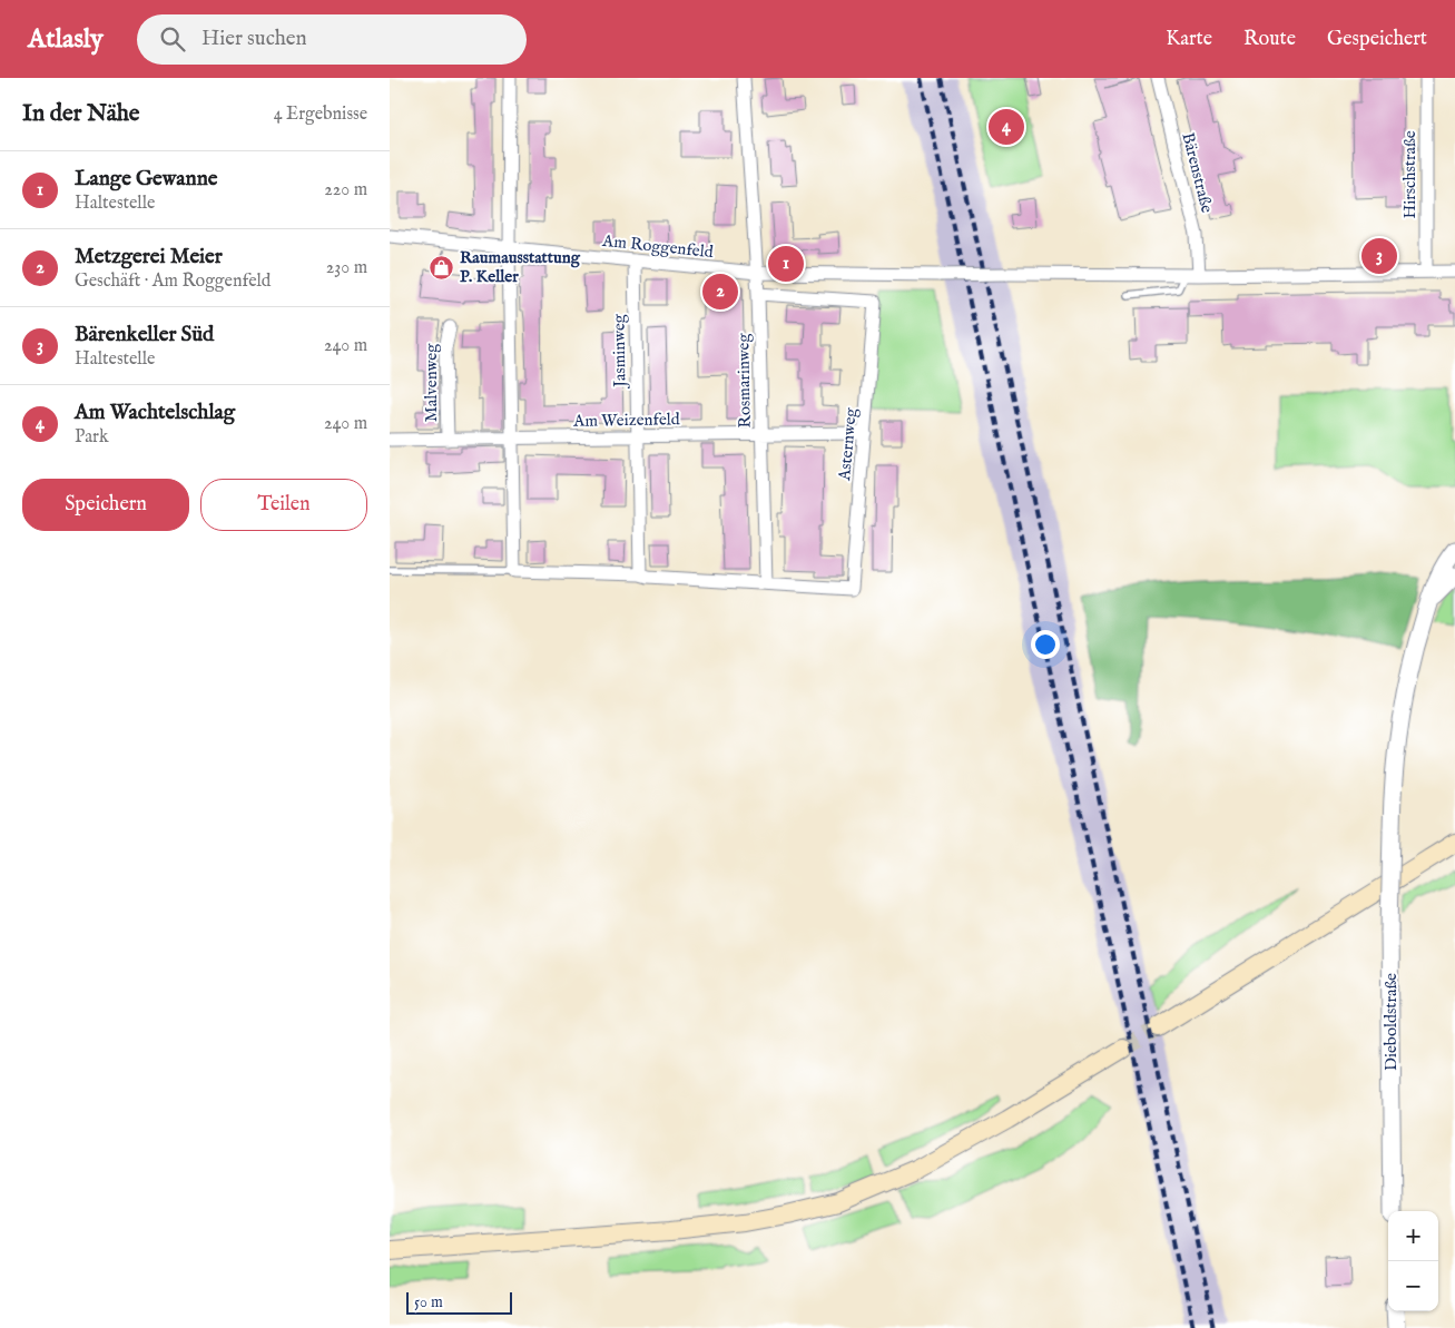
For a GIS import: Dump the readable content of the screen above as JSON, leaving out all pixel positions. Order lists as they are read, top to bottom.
{
  "streets": {
    "street": [
      "Bärenstraße",
      "Hirschstraße",
      "Am Roggenfeld",
      "Jasminweg",
      "Rosmarinweg",
      "Malvenweg",
      "Am Weizenfeld",
      "Asternweg",
      "Dieboldstraße"
    ]
  },
  "crossings": [
    ["Bärenstraße", "Am Roggenfeld"],
    ["Hirschstraße", "Am Roggenfeld"],
    ["Am Roggenfeld", "Jasminweg"],
    ["Am Roggenfeld", "Rosmarinweg"],
    ["Jasminweg", "Am Weizenfeld"],
    ["Rosmarinweg", "Am Weizenfeld"],
    ["Rosmarinweg", "Asternweg"],
    ["Malvenweg", "Am Weizenfeld"],
    ["Am Weizenfeld", "Asternweg"]
  ],
  "places": {
    "shop": ["Raumausstattung P. Keller"]
  },
  "scale_bar": "50 m",
  "page": {
    "header": "Atlasly",
    "search": "Hier suchen",
    "nav": ["Karte", "Route", "Gespeichert"],
    "heading": ["In der Nähe", "4 Ergebnisse"],
    "pins": [
      "4",
      "3",
      "1",
      "2"
    ],
    "list": [
      {
        "mark": "1",
        "name": "Lange Gewanne",
        "note": "Haltestelle",
        "value": "220 m"
      },
      {
        "mark": "2",
        "name": "Metzgerei Meier",
        "note": "Geschäft · Am Roggenfeld",
        "value": "230 m"
      },
      {
        "mark": "3",
        "name": "Bärenkeller Süd",
        "note": "Haltestelle",
        "value": "240 m"
      },
      {
        "mark": "4",
        "name": "Am Wachtelschlag",
        "note": "Park",
        "value": "240 m"
      }
    ],
    "buttons": ["Speichern", "Teilen"],
    "map_buttons": ["+", "−"],
    "scale": "50 m"
  }
}
